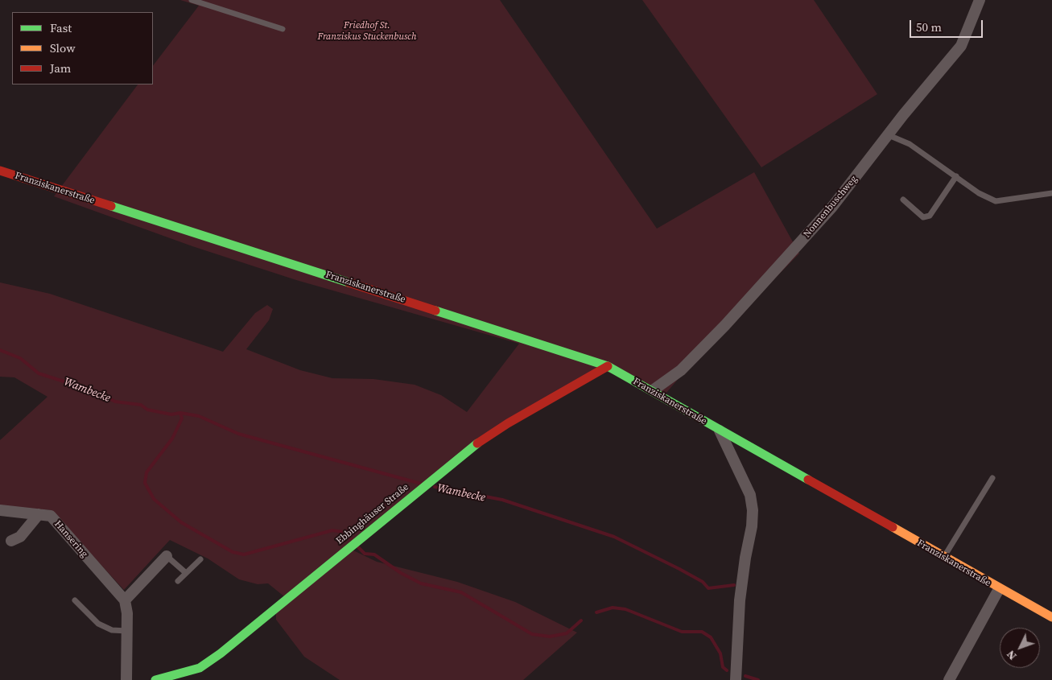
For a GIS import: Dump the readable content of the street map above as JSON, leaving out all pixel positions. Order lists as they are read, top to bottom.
{
  "streets": {
    "street": [
      "Franziskanerstraße",
      "Nonnenbuschweg",
      "Ebbinghäuser Straße",
      "Hansering"
    ]
  },
  "crossings": [
    ["Franziskanerstraße", "Nonnenbuschweg"],
    ["Franziskanerstraße", "Ebbinghäuser Straße"]
  ],
  "water": ["Wambecke"],
  "parks": ["Friedhof St. Franziskus Stuckenbusch"],
  "legend": ["Fast", "Slow", "Jam"],
  "scale_bar": "50 m",
  "north": "bottom left"
}
